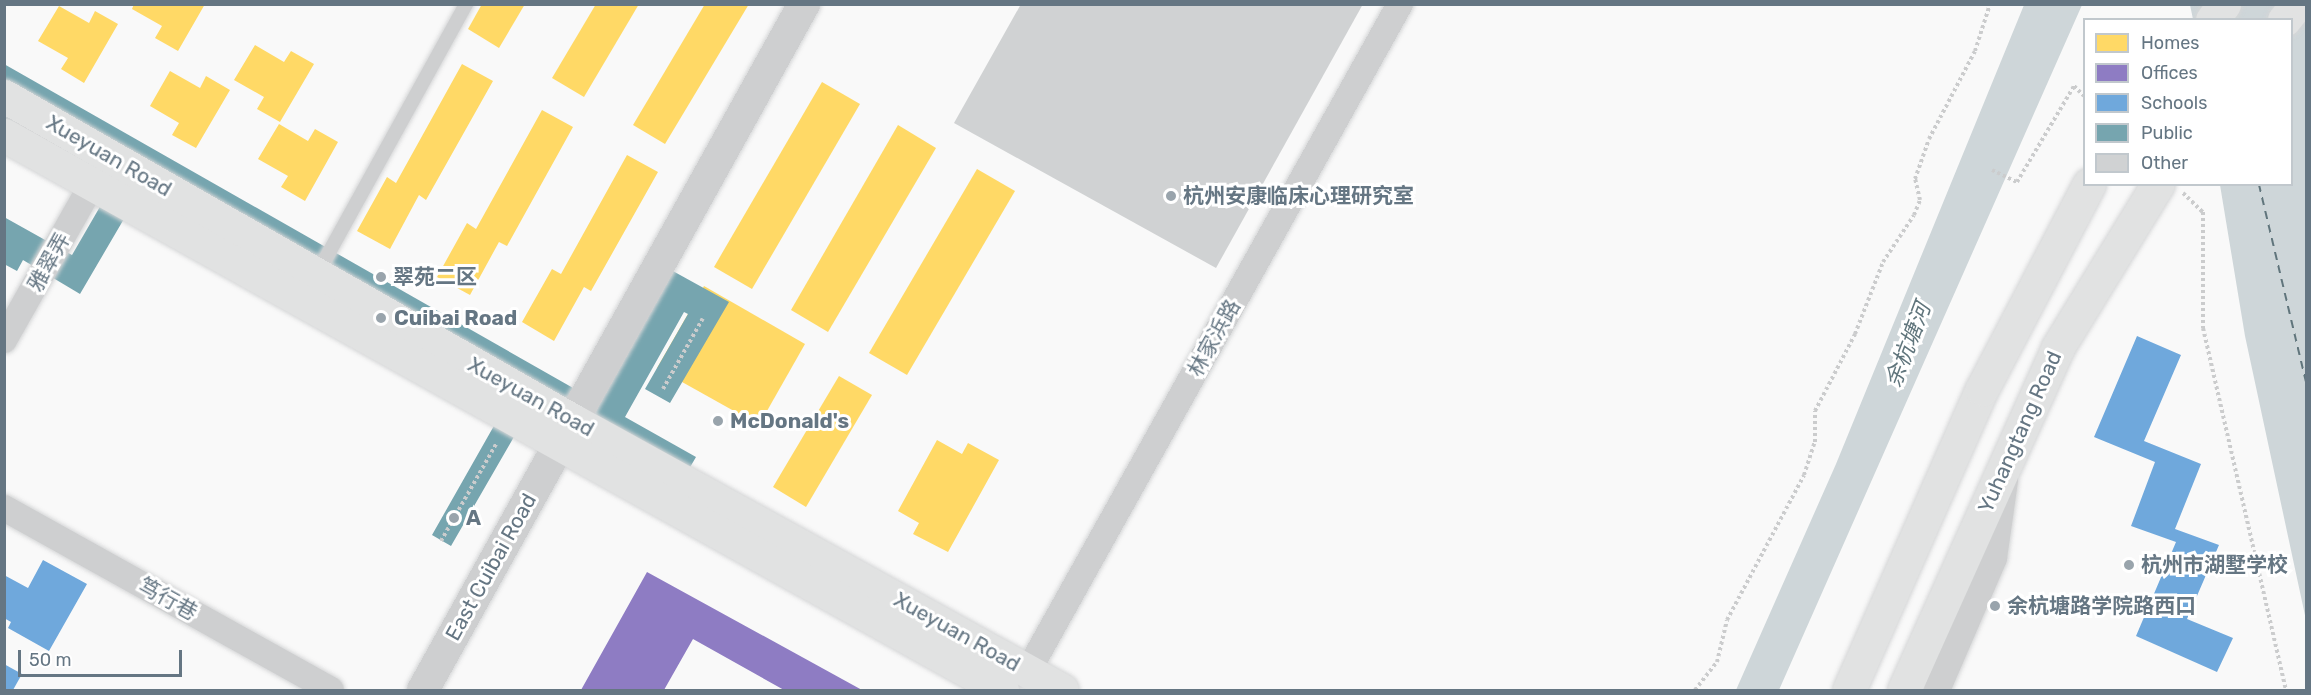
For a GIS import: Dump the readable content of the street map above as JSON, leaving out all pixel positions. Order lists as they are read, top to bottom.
{
  "streets": {
    "main road": ["Xueyuan Road", "Yuhangtang Road"],
    "street": [
      "雅翠弄",
      "林家浜路",
      "East Cuibai Road",
      "笃行巷"
    ]
  },
  "crossings": [
    ["Xueyuan Road", "雅翠弄"],
    ["Xueyuan Road", "林家浜路"],
    ["Xueyuan Road", "East Cuibai Road"]
  ],
  "water": ["余杭塘河"],
  "places": [
    "杭州安康临床心理研究室",
    "翠苑二区",
    "Cuibai Road",
    "McDonald's",
    "A",
    "杭州市湖墅学校",
    "余杭塘路学院路西口"
  ],
  "legend": [
    "Homes",
    "Offices",
    "Schools",
    "Public",
    "Other"
  ],
  "scale_bar": "50 m"
}
